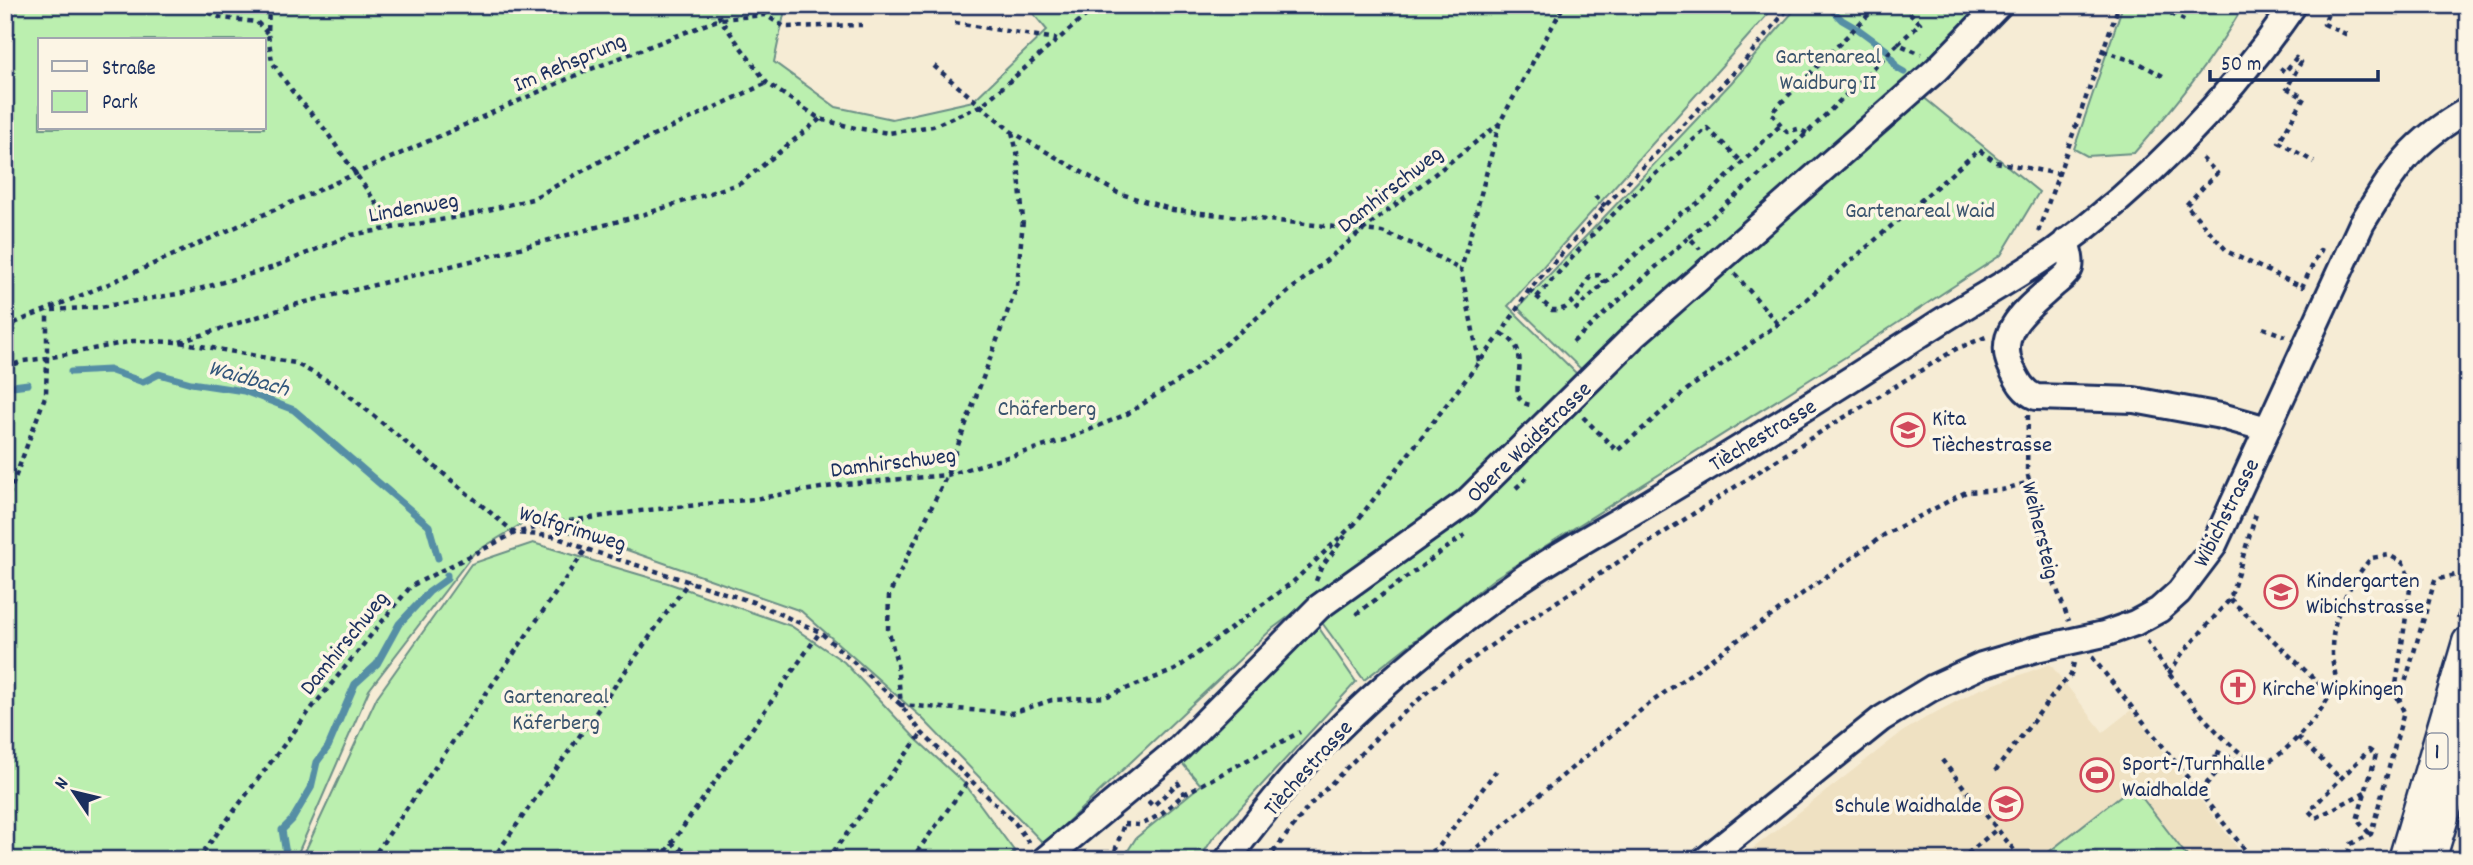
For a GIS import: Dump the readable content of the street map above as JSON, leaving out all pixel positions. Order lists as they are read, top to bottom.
{
  "streets": {
    "main road": ["1"],
    "street": ["Tièchestrasse", "Obere Waidstrasse", "Wibichstrasse"],
    "path": [
      "Im Rehsprung",
      "Damhirschweg",
      "Lindenweg",
      "Wolfgrimweg",
      "Weihersteig"
    ]
  },
  "crossings": [
    ["Im Rehsprung", "Lindenweg"],
    ["Damhirschweg", "Wolfgrimweg"],
    ["Wibichstrasse", "Weihersteig"]
  ],
  "water": ["Waidbach"],
  "parks": [
    "Gartenareal Waidburg II",
    "Gartenareal Waid",
    "Chäferberg",
    "Gartenareal Käferberg"
  ],
  "places": {
    "school or university": ["Kita Tièchestrasse", "Kindergarten Wibichstrasse", "Schule Waidhalde"],
    "church": ["Kirche Wipkingen"],
    "sports": ["Sport-/Turnhalle Waidhalde"]
  },
  "legend": ["Straße", "Park"],
  "scale_bar": "50 m",
  "north": "top left"
}
